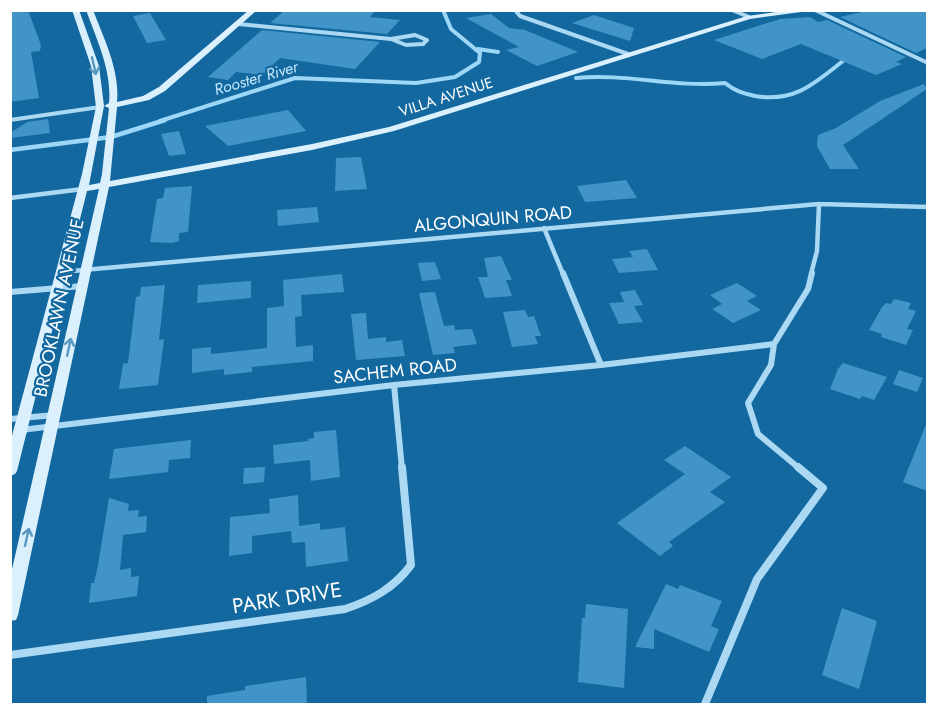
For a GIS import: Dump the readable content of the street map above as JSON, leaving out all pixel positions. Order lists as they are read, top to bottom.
{
  "streets": {
    "main road": ["VILLA AVENUE", "BROOKLAWN AVENUE"],
    "street": ["ALGONQUIN ROAD", "SACHEM ROAD", "PARK DRIVE"]
  },
  "crossings": [
    ["VILLA AVENUE", "BROOKLAWN AVENUE"],
    ["ALGONQUIN ROAD", "BROOKLAWN AVENUE"],
    ["BROOKLAWN AVENUE", "SACHEM ROAD"],
    ["SACHEM ROAD", "PARK DRIVE"]
  ],
  "water": ["Rooster River"]
}
